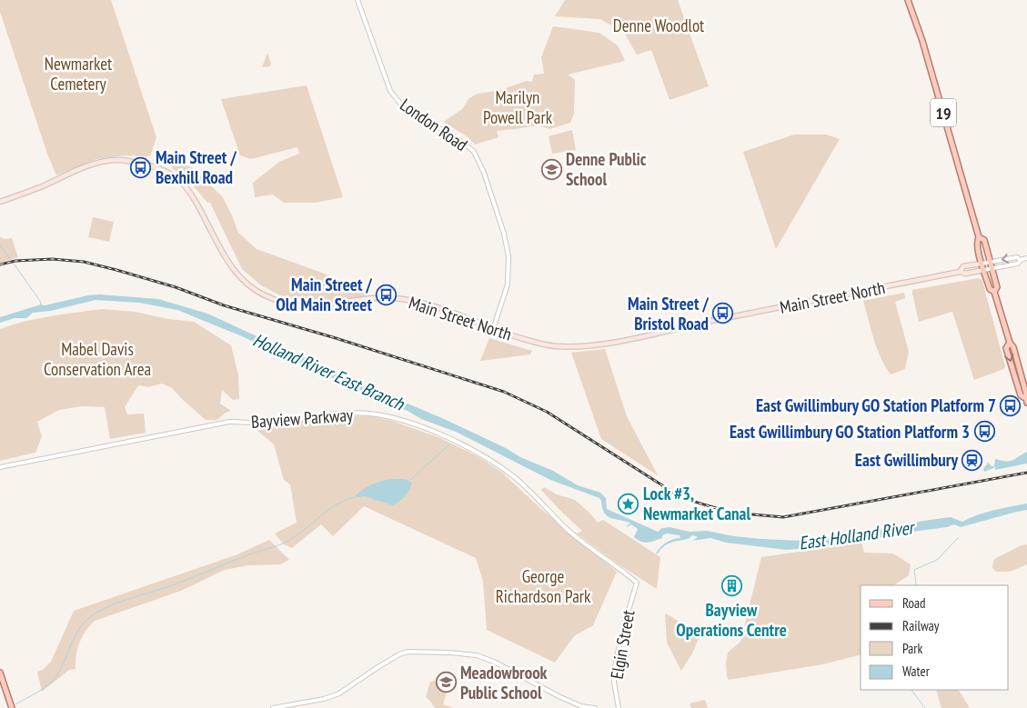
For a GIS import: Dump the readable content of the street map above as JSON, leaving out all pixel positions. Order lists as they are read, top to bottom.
{
  "streets": {
    "main road": ["19", "Main Street North"],
    "street": ["London Road", "Bayview Parkway", "Elgin Street"]
  },
  "crossings": [
    ["19", "Main Street North"],
    ["London Road", "Main Street North"],
    ["Bayview Parkway", "Elgin Street"]
  ],
  "water": ["Holland River East Branch", "East Holland River"],
  "parks": [
    "Denne Woodlot",
    "Newmarket Cemetery",
    "Marilyn Powell Park",
    "Mabel Davis Conservation Area",
    "George Richardson Park"
  ],
  "places": {
    "bus stop": [
      "Main Street / Bexhill Road",
      "Main Street / Old Main Street",
      "Main Street / Bristol Road",
      "East Gwillimbury GO Station Platform 7",
      "East Gwillimbury GO Station Platform 3"
    ],
    "school or university": ["Denne Public School", "Meadowbrook Public School"],
    "station": ["East Gwillimbury"],
    "place": ["Lock #3, Newmarket Canal"],
    "building": ["Bayview Operations Centre"]
  },
  "legend": [
    "Road",
    "Railway",
    "Park",
    "Water"
  ]
}
